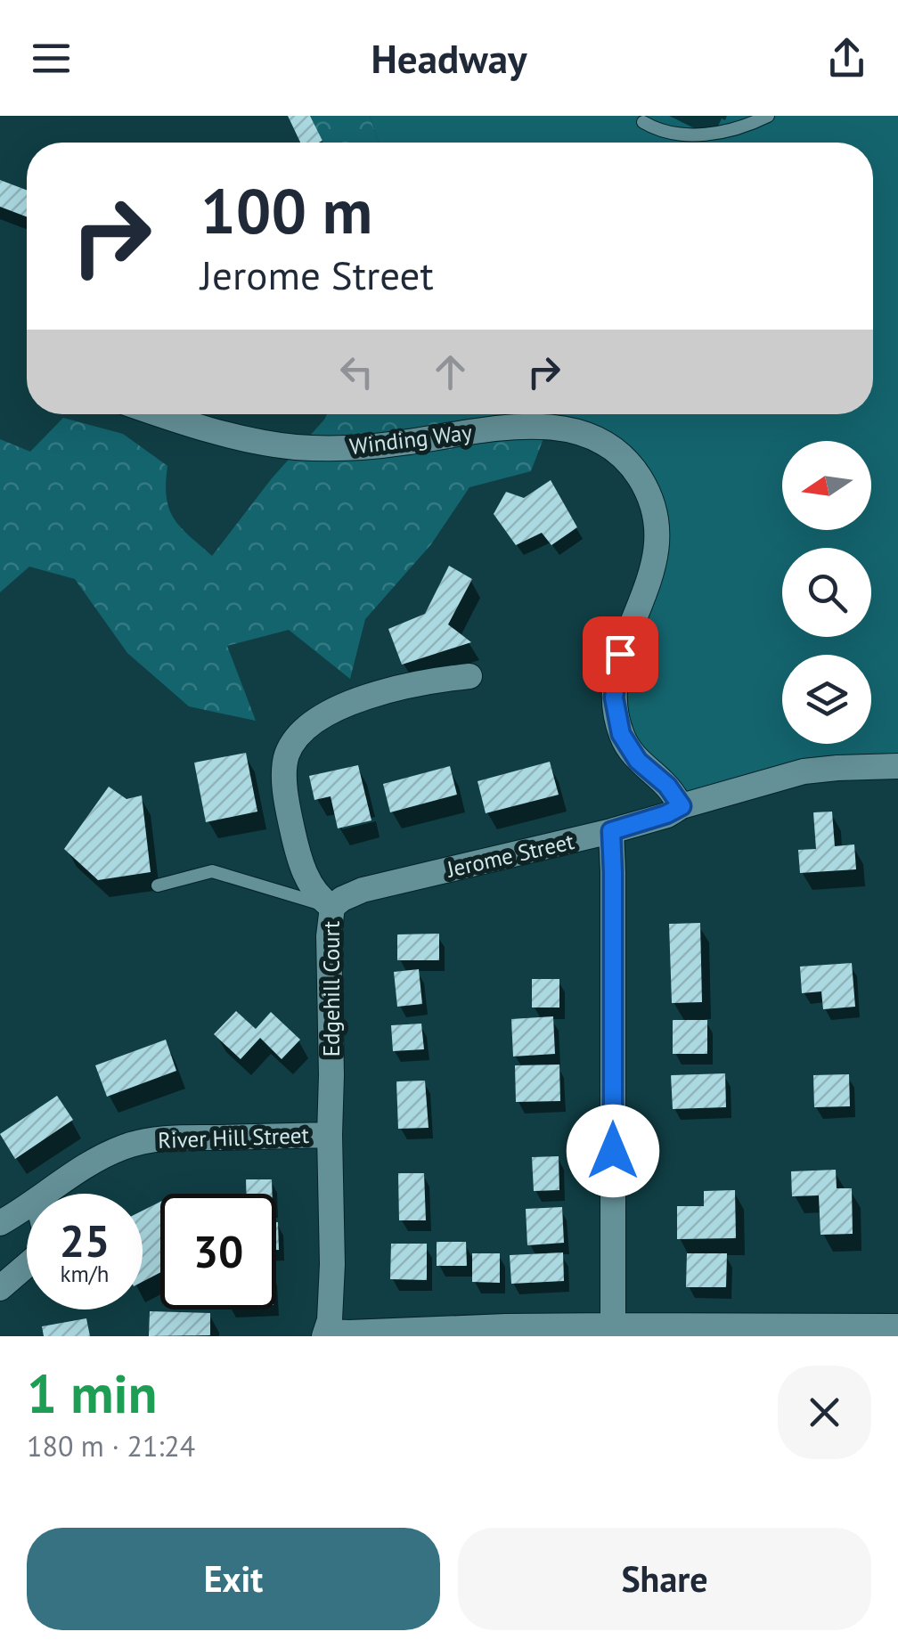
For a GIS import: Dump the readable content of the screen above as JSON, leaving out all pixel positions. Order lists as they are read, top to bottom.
{
  "streets": {
    "street": [
      "Winding Way",
      "Jerome Street",
      "Edgehill Court",
      "River Hill Street"
    ]
  },
  "crossings": [
    ["Winding Way", "Jerome Street"],
    ["Jerome Street", "Edgehill Court"],
    ["Edgehill Court", "River Hill Street"]
  ],
  "north": "left",
  "page": {
    "header": "Headway",
    "turn": ["100 m", "Jerome Street"],
    "speed": "25 km/h",
    "limit": "30",
    "heading": ["1 min", "180 m · 21:24"],
    "buttons": ["Exit", "Share"]
  }
}
